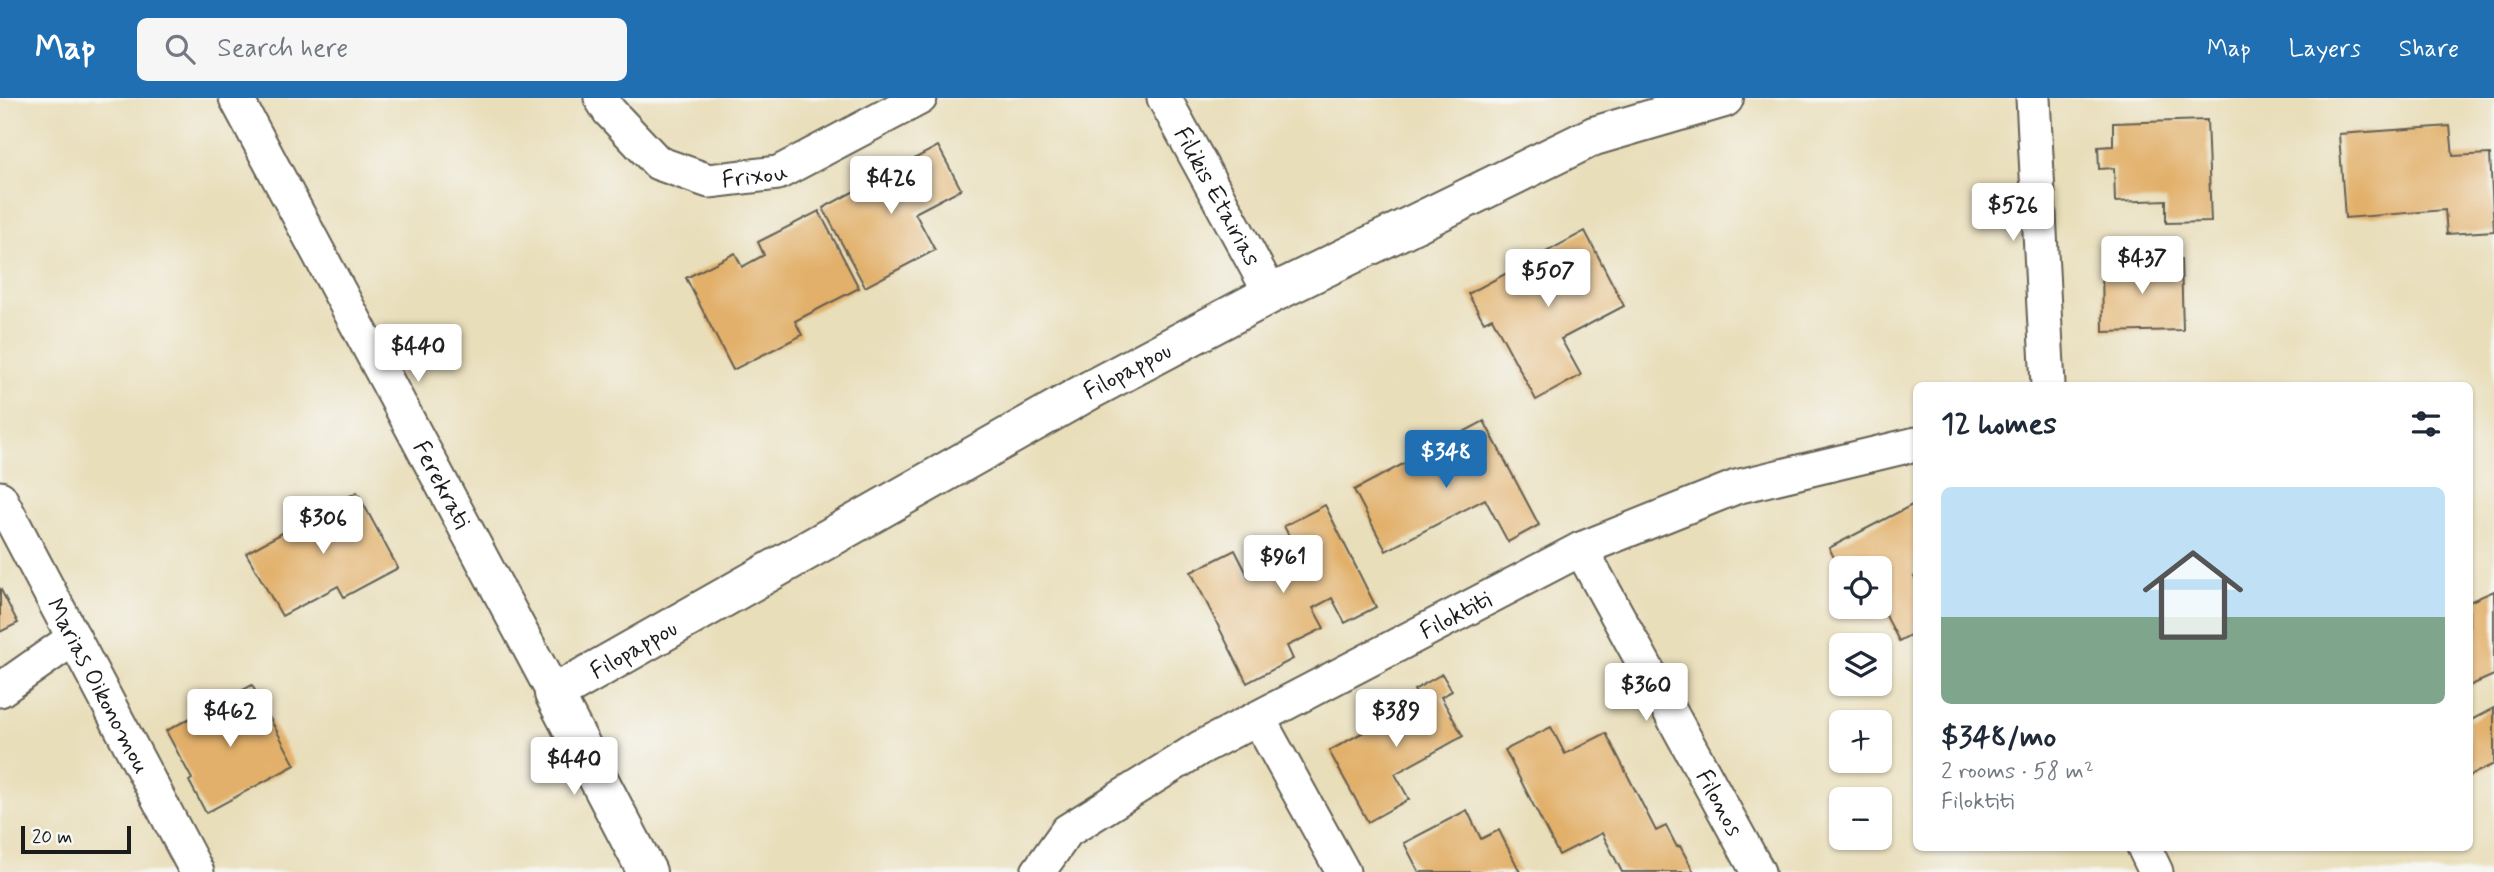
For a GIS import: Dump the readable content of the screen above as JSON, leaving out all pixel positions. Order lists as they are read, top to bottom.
{
  "streets": {
    "street": [
      "Frixou",
      "Filikis Etairias",
      "Filopappou",
      "Ferekrati",
      "Filoktiti",
      "Marias Oikonomou",
      "Filonos"
    ]
  },
  "crossings": [
    ["Filikis Etairias", "Filopappou"],
    ["Filopappou", "Ferekrati"],
    ["Filoktiti", "Filonos"]
  ],
  "scale_bar": "20 m",
  "page": {
    "header": "Map",
    "search": "Search here",
    "nav": ["Map", "Layers", "Share"],
    "price": [
      "$426",
      "$526",
      "$437",
      "$507",
      "$440",
      "$348",
      "$306",
      "$961",
      "$360",
      "$462",
      "$389",
      "$440"
    ],
    "heading": "12 homes",
    "list": [
      {
        "name": "$348/mo",
        "note": "2 rooms · 58 m² · Filoktiti"
      }
    ],
    "map_buttons": ["+", "−"],
    "scale": "20 m"
  }
}
